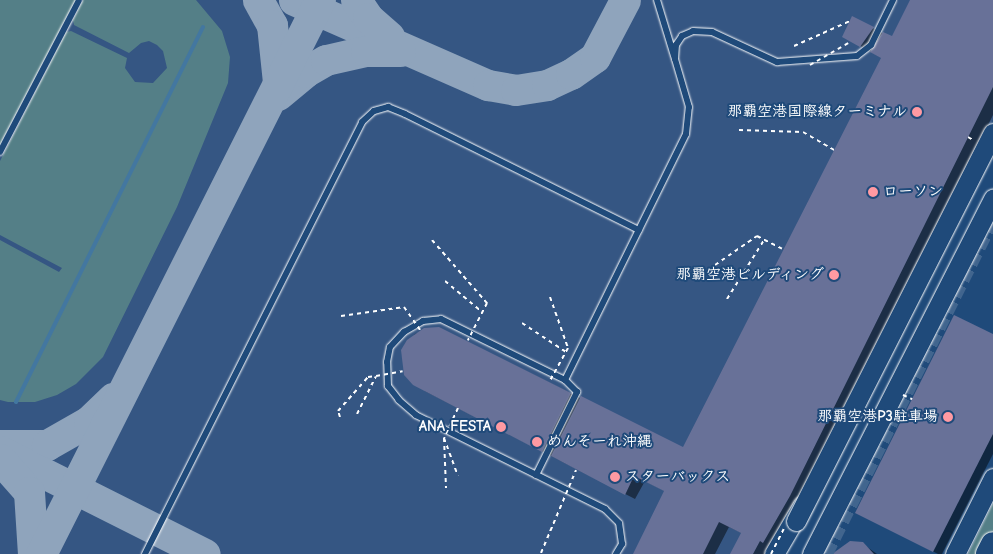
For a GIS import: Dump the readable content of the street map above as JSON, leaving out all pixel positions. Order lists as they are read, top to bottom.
{
  "places": [
    "那覇空港国際線ターミナル",
    "ローソン",
    "那覇空港ビルディング",
    "那覇空港P3駐車場",
    "ANA FESTA",
    "めんそーれ沖縄",
    "スターバックス"
  ]
}
